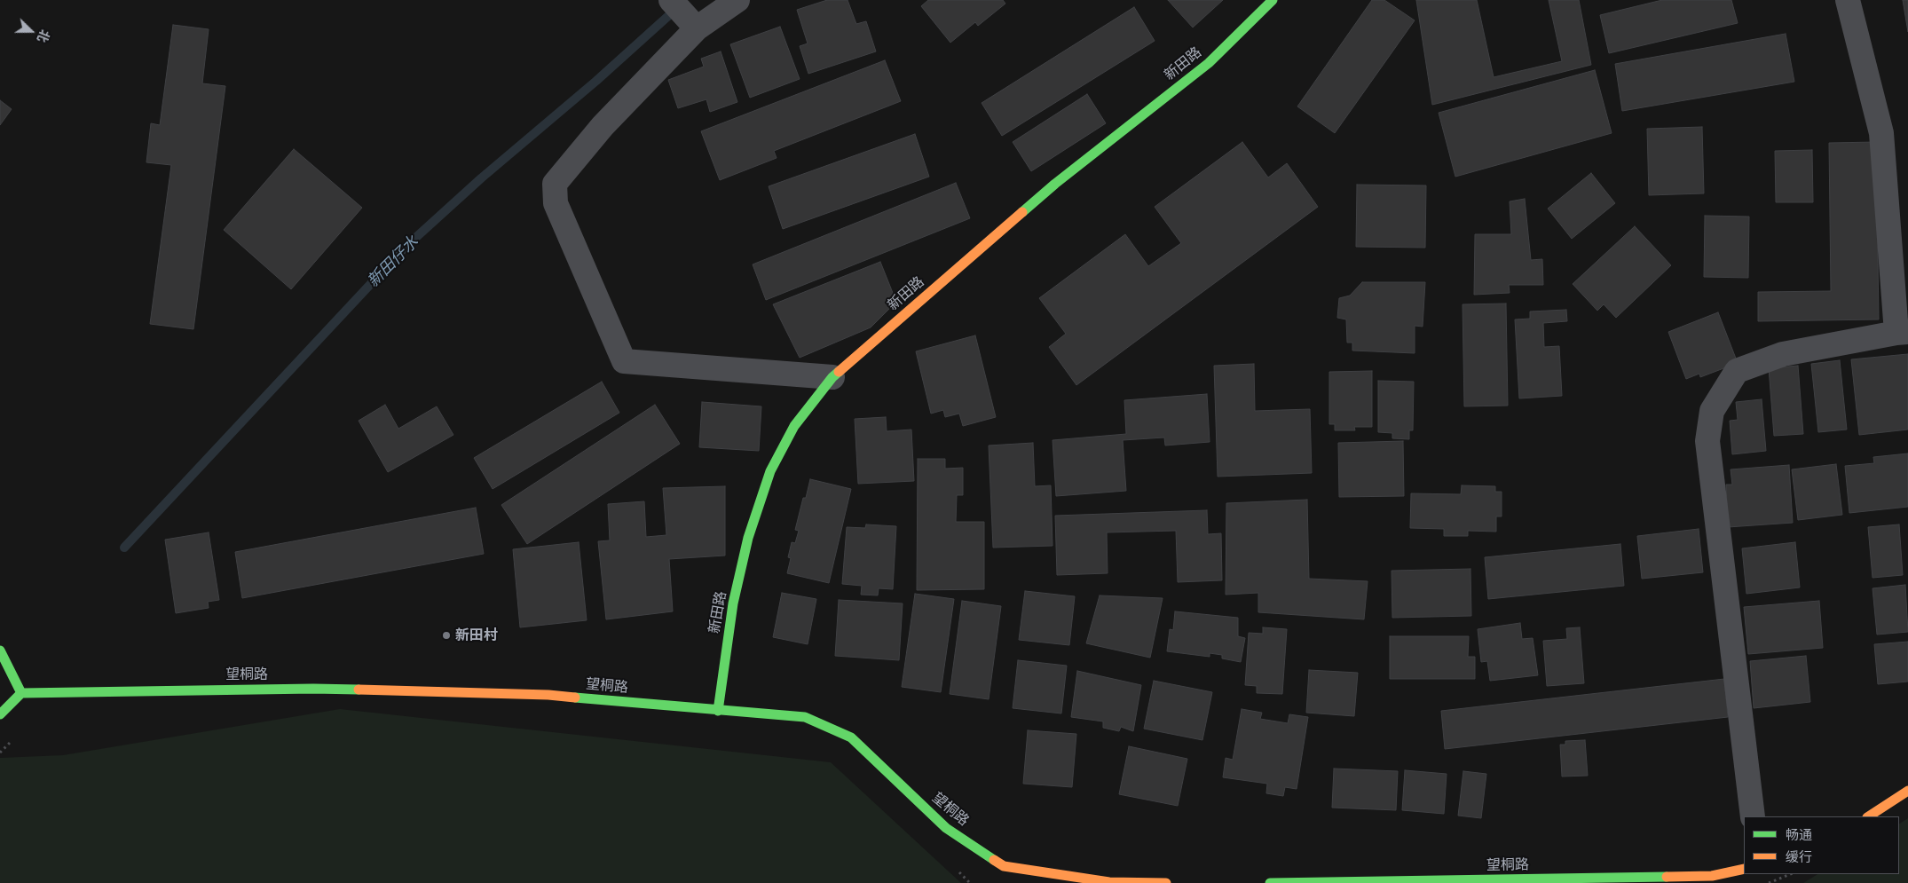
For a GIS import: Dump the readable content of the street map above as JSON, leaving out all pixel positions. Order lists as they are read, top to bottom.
{
  "streets": {
    "main road": ["新田路", "望桐路"]
  },
  "crossings": [
    ["新田路", "望桐路"]
  ],
  "water": ["新田仔水"],
  "places": ["新田村"],
  "legend": ["畅通", "缓行"],
  "north": "right"
}
